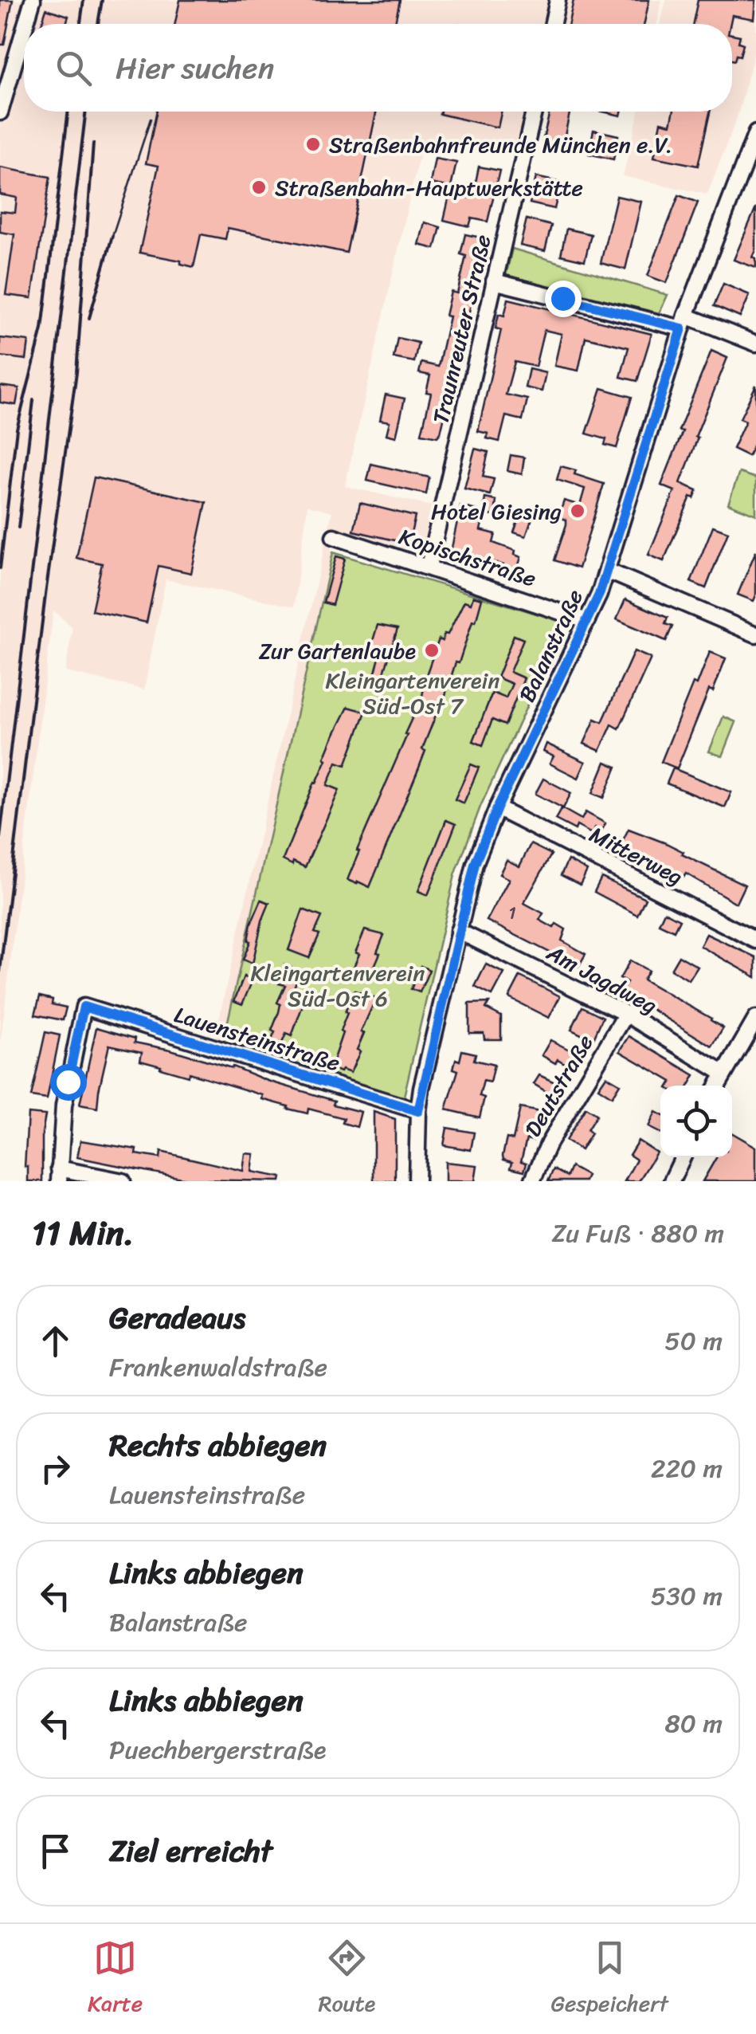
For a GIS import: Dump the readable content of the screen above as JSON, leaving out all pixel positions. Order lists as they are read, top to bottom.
{
  "streets": {
    "street": [
      "Traunreuter Straße",
      "Kopischstraße",
      "Balanstraße",
      "Mitterweg",
      "Am Jagdweg",
      "Lauensteinstraße",
      "Deutstraße"
    ]
  },
  "crossings": [
    ["Traunreuter Straße", "Kopischstraße"],
    ["Kopischstraße", "Balanstraße"],
    ["Balanstraße", "Mitterweg"],
    ["Balanstraße", "Am Jagdweg"],
    ["Balanstraße", "Lauensteinstraße"],
    ["Am Jagdweg", "Deutstraße"]
  ],
  "parks": ["Kleingartenverein Süd-Ost 7", "Kleingartenverein Süd-Ost 6"],
  "places": [
    "Straßenbahnfreunde München e.V.",
    "Straßenbahn-Hauptwerkstätte",
    "Hotel Giesing",
    "Zur Gartenlaube"
  ],
  "house_numbers": ["1"],
  "page": {
    "search": "Hier suchen",
    "heading": ["11 Min.", "Zu Fuß · 880 m"],
    "list": [
      ["Geradeaus", "Frankenwaldstraße", "50 m"],
      ["Rechts abbiegen", "Lauensteinstraße", "220 m"],
      ["Links abbiegen", "Balanstraße", "530 m"],
      ["Links abbiegen", "Puechbergerstraße", "80 m"],
      "Ziel erreicht"
    ],
    "nav": ["Karte", "Route", "Gespeichert"]
  }
}
